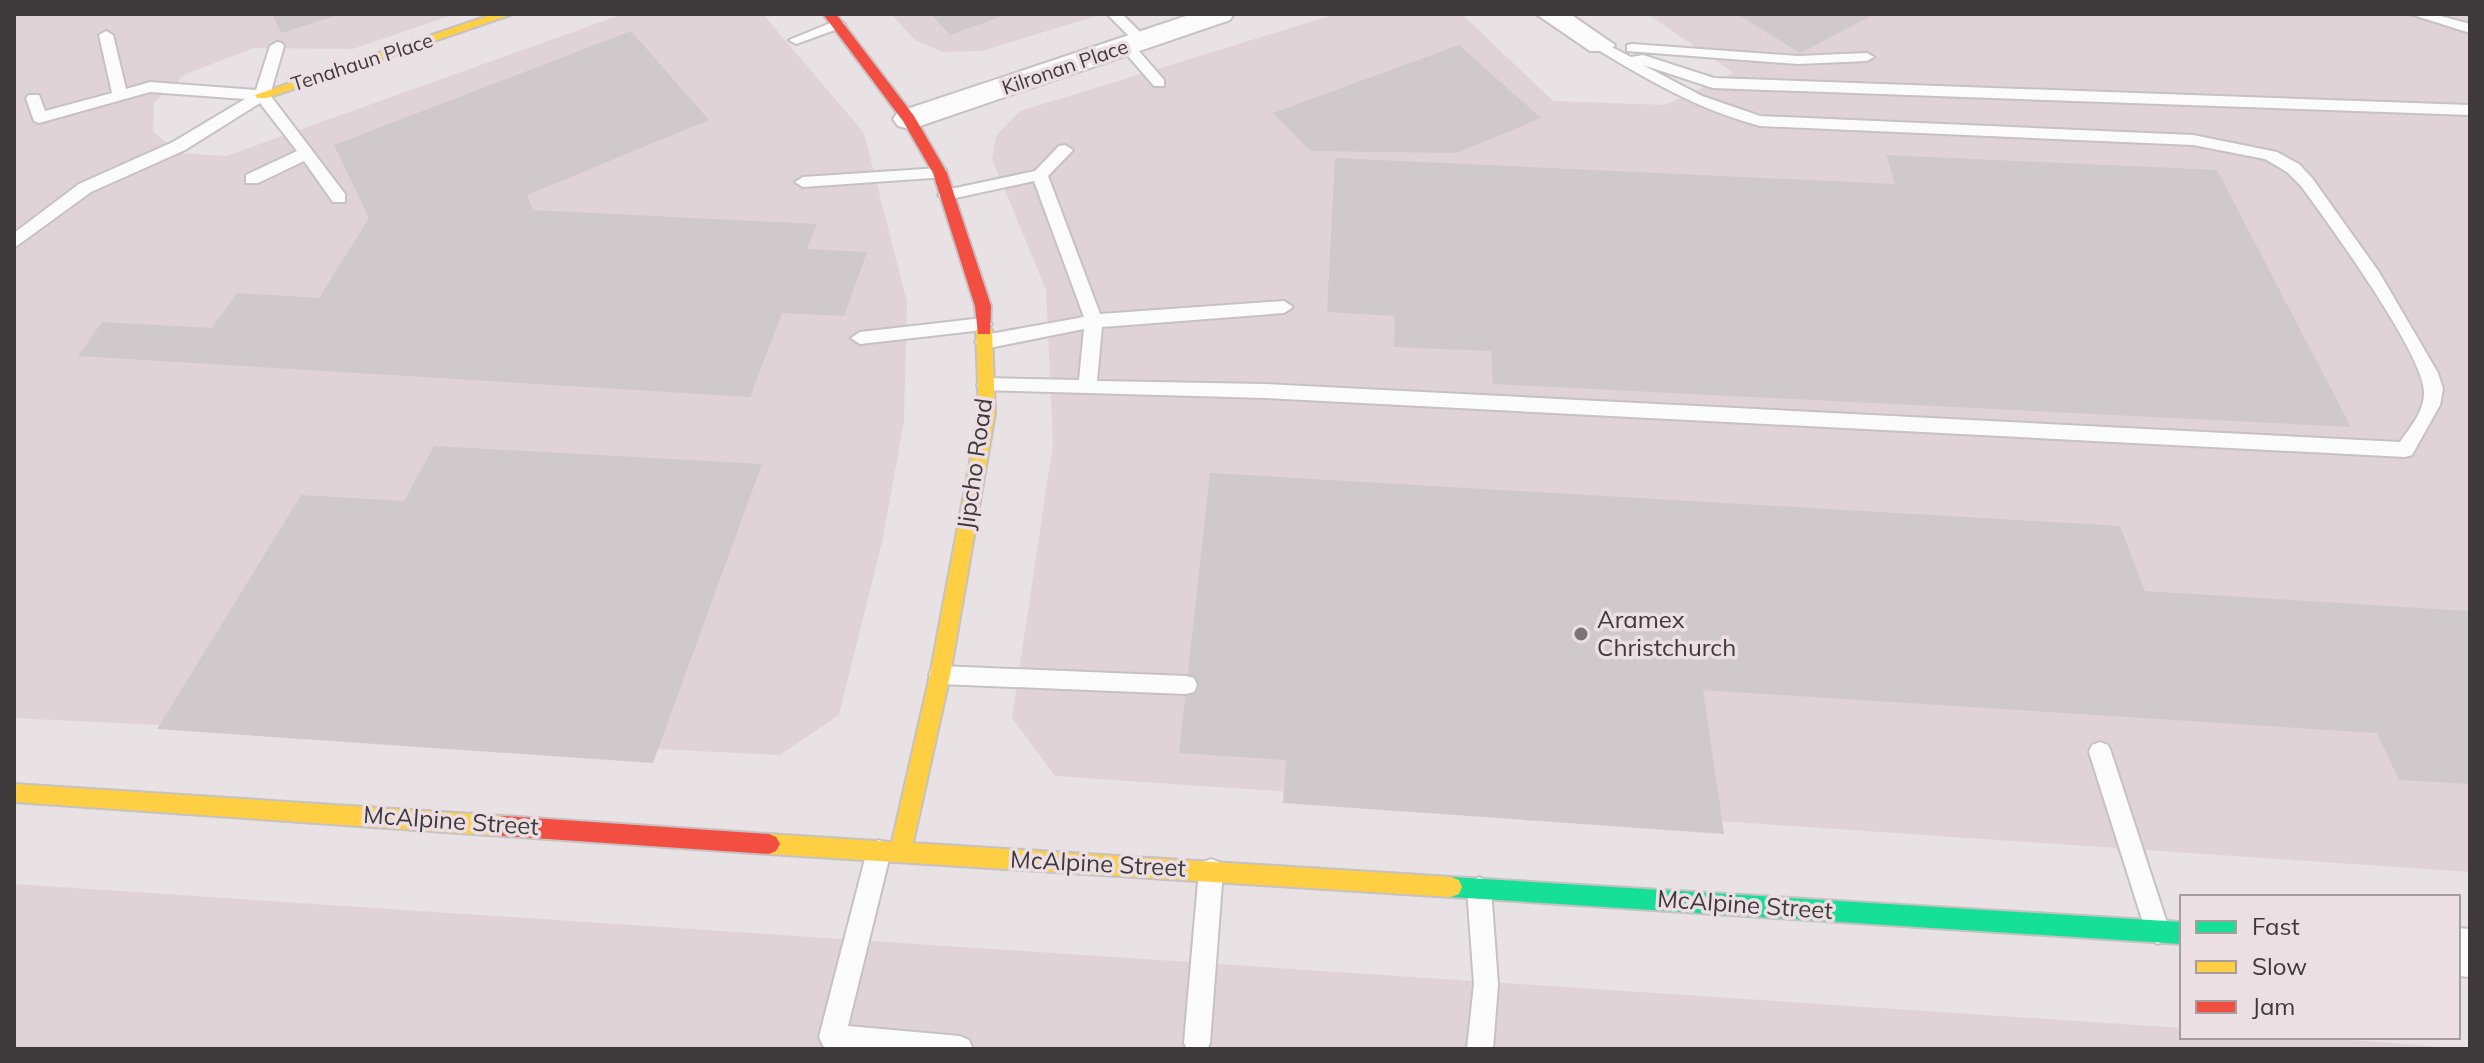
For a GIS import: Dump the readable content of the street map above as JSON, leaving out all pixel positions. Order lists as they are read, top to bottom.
{
  "streets": {
    "street": [
      "Tenahaun Place",
      "Kilronan Place",
      "Jipcho Road",
      "McAlpine Street"
    ]
  },
  "crossings": [
    ["Kilronan Place", "Jipcho Road"],
    ["Jipcho Road", "McAlpine Street"]
  ],
  "places": ["Aramex Christchurch"],
  "legend": ["Fast", "Slow", "Jam"]
}
